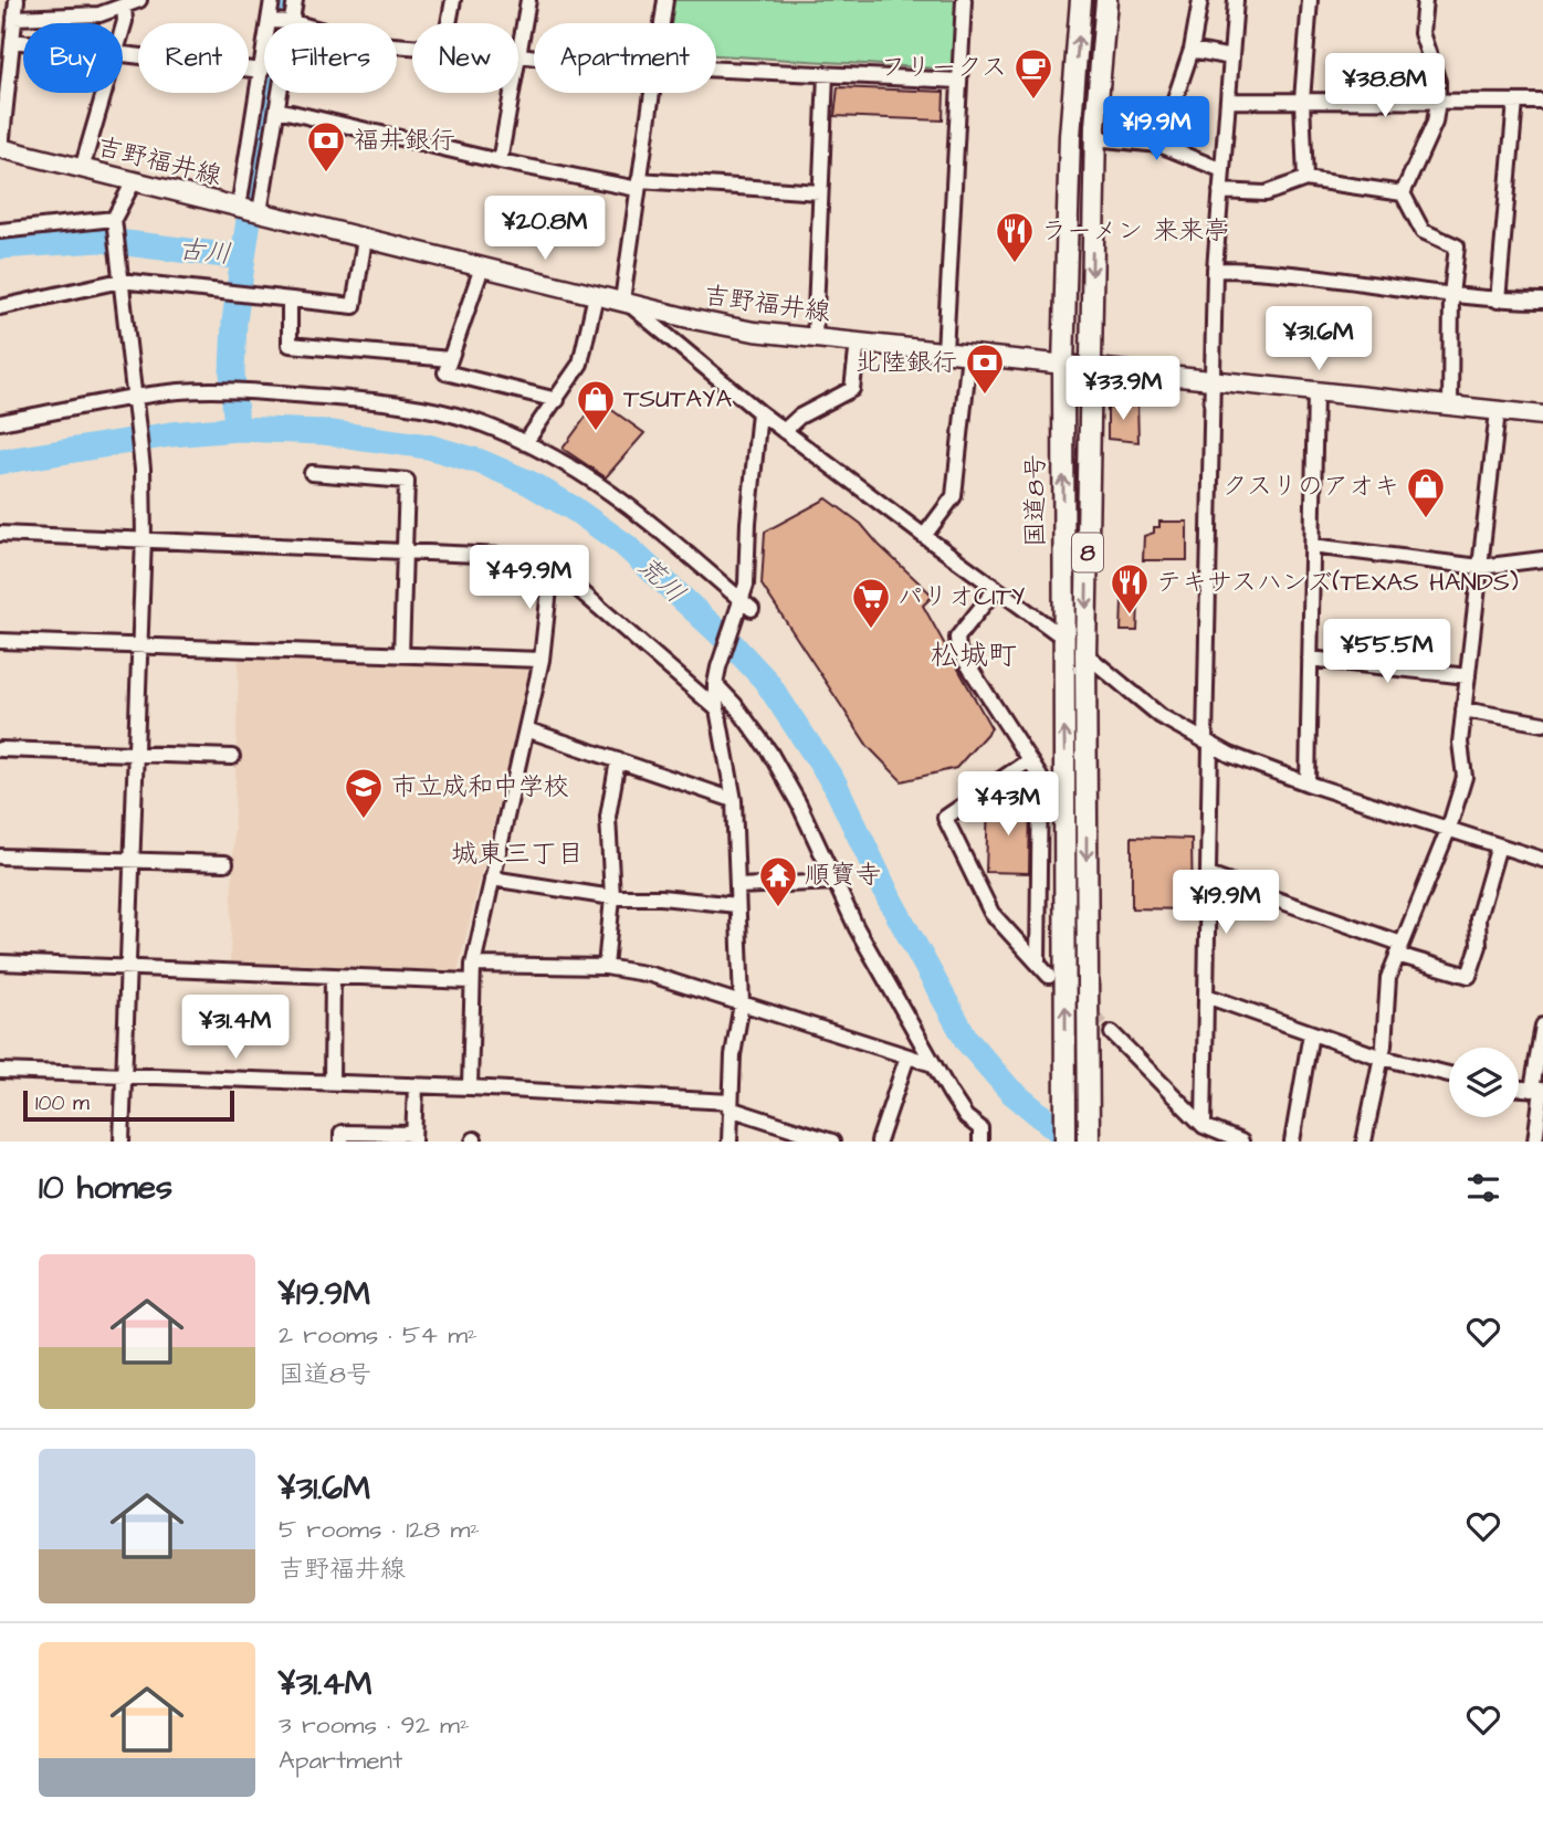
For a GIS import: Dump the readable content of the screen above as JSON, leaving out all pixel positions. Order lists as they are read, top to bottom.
{
  "streets": {
    "highway": ["国道8号", "8"],
    "main road": ["吉野福井線"]
  },
  "crossings": [
    ["吉野福井線", "国道8号"]
  ],
  "districts": ["松城町", "城東三丁目"],
  "water": ["古川", "荒川"],
  "places": {
    "cafe": ["フリークス"],
    "bank": ["福井銀行", "北陸銀行"],
    "restaurant": ["ラーメン 来来亭", "テキサスハンズ(TEXAS HANDS)"],
    "shop": ["TSUTAYA", "クスリのアオキ"],
    "supermarket": ["パリオCITY"],
    "school or university": ["市立成和中学校"],
    "temple": ["順寶寺"]
  },
  "scale_bar": "100 m",
  "page": {
    "chip": [
      "Buy",
      "Rent",
      "Filters",
      "New",
      "Apartment"
    ],
    "price": [
      "¥38.8M",
      "¥19.9M",
      "¥20.8M",
      "¥31.6M",
      "¥33.9M",
      "¥49.9M",
      "¥55.5M",
      "¥43M",
      "¥19.9M",
      "¥31.4M"
    ],
    "scale": "100 m",
    "heading": "10 homes",
    "list": [
      {
        "name": "¥19.9M",
        "note": "2 rooms · 54 m² · 国道8号"
      },
      {
        "name": "¥31.6M",
        "note": "5 rooms · 128 m² · 吉野福井線"
      },
      {
        "name": "¥31.4M",
        "note": "3 rooms · 92 m² · Apartment"
      }
    ]
  }
}
